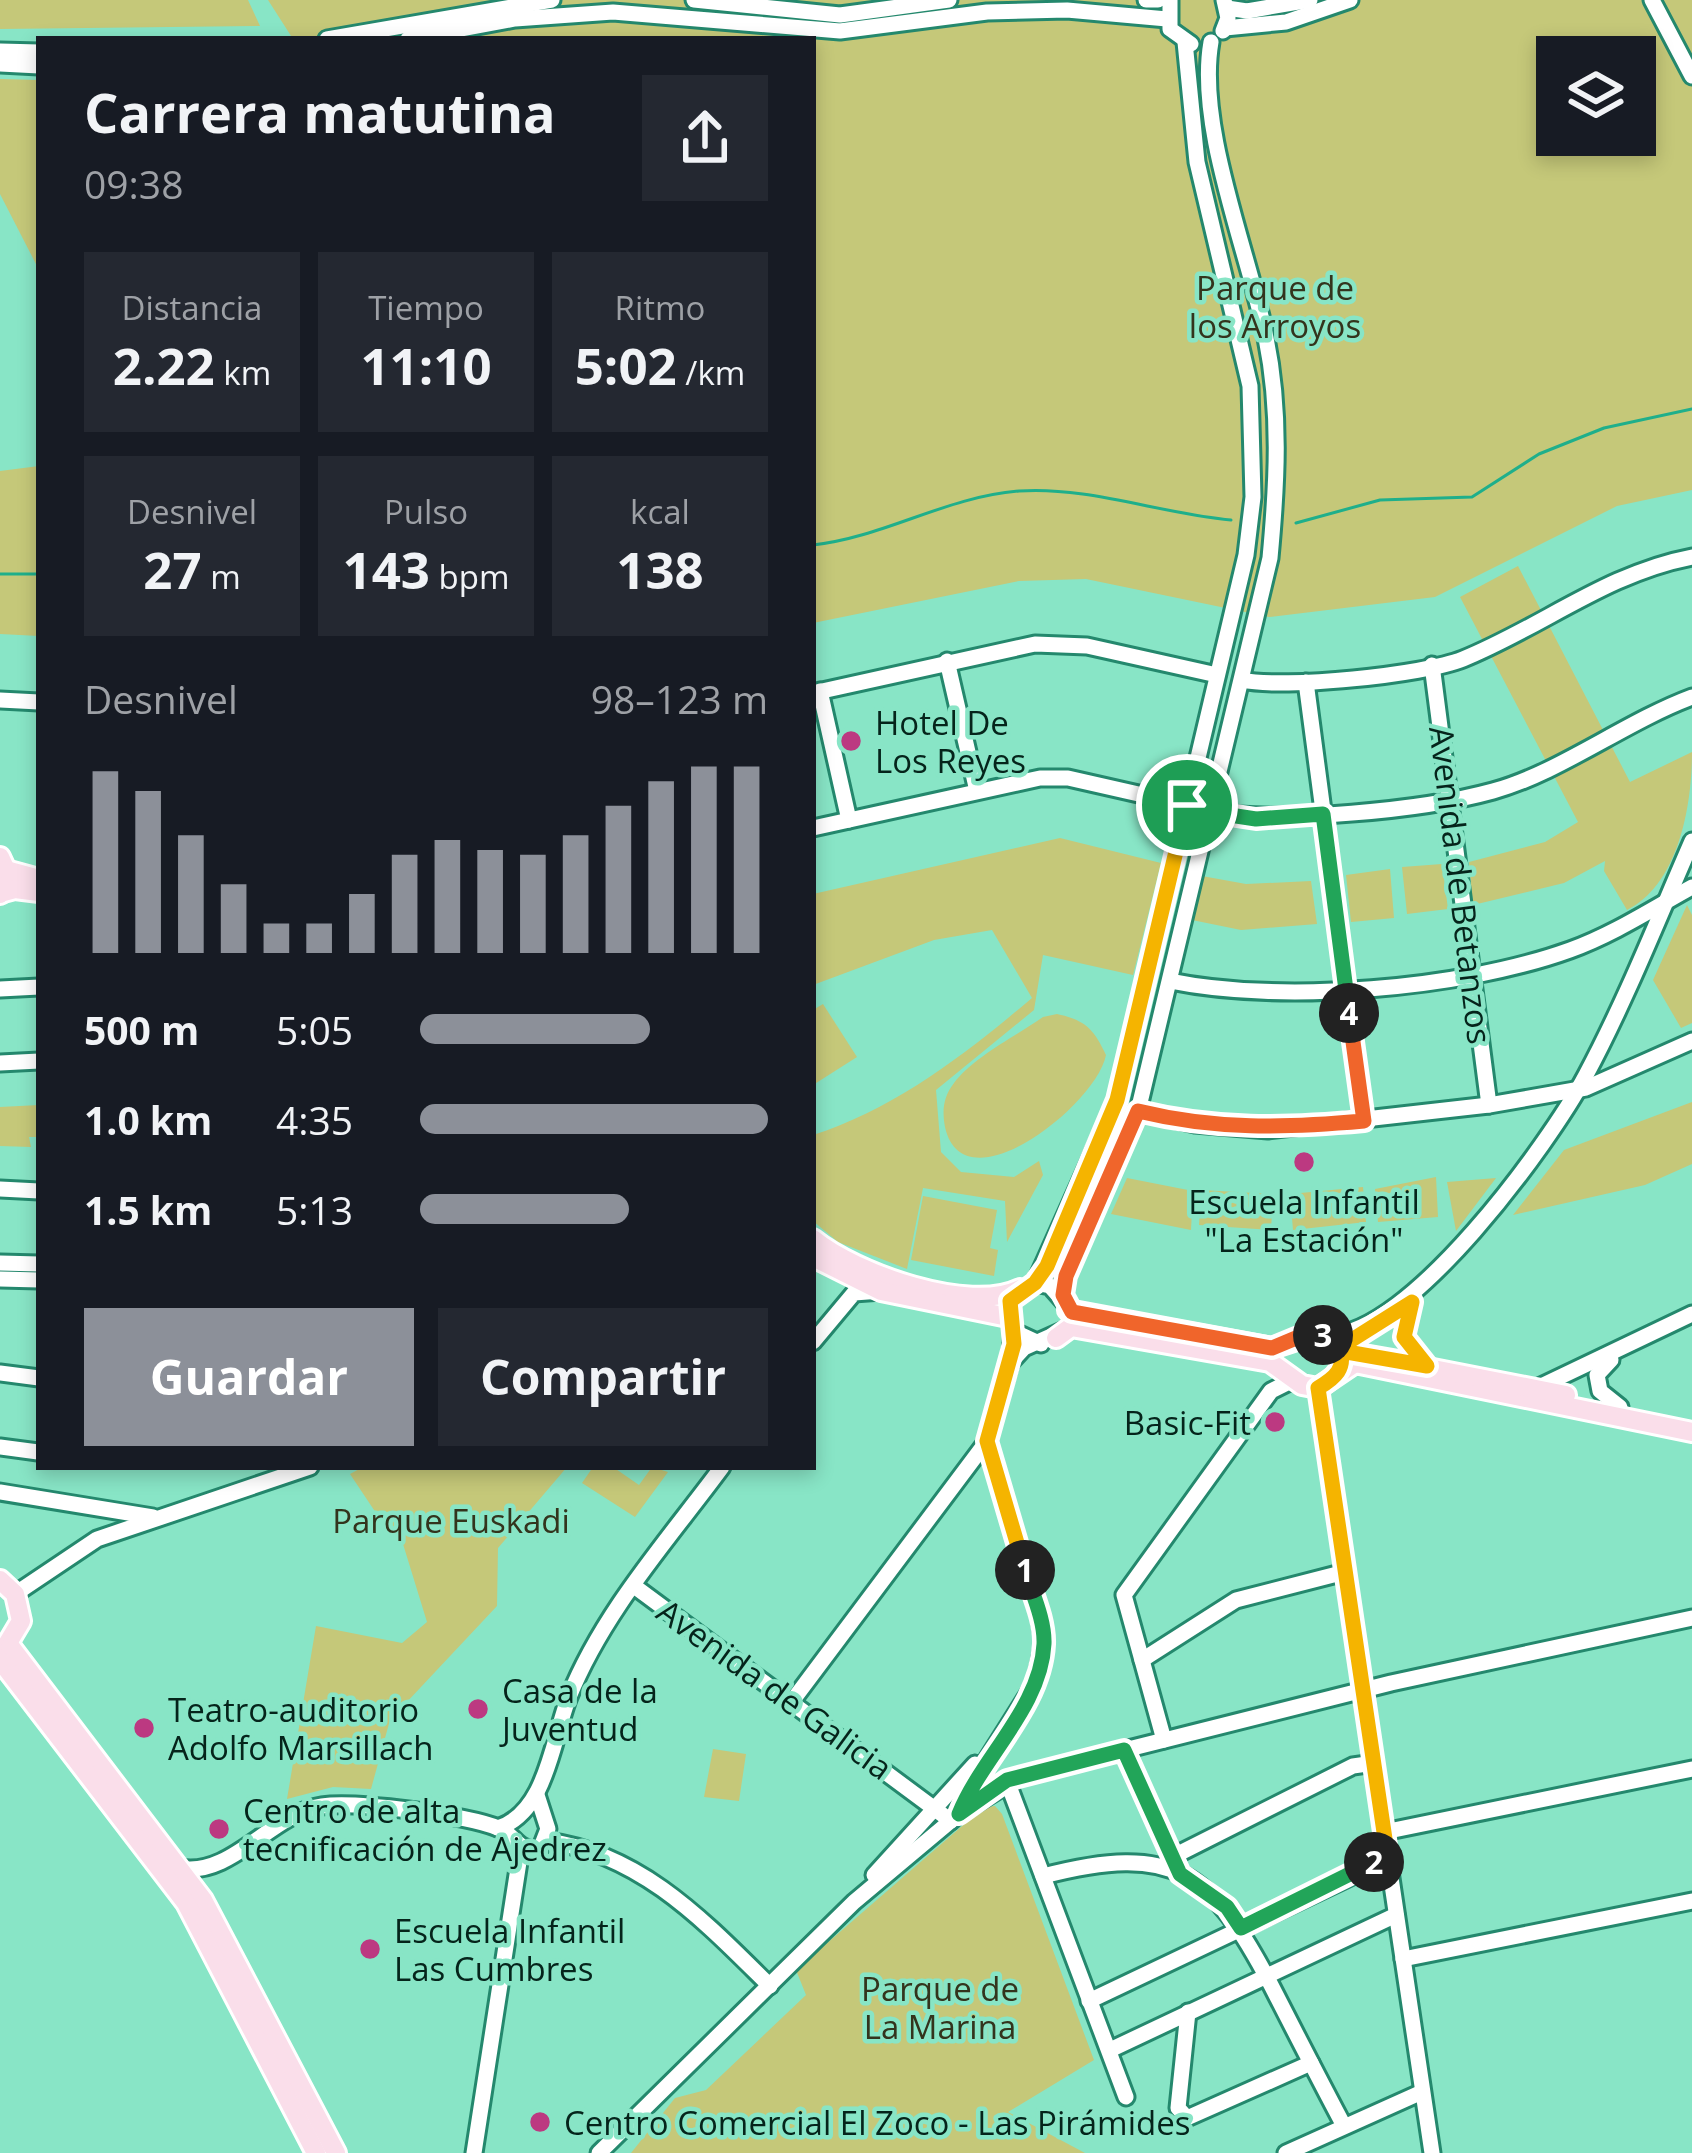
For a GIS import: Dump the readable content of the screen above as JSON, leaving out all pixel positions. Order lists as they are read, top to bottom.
{
  "streets": {
    "street": ["Avenida de Betanzos", "Avenida de Galicia"]
  },
  "parks": ["Parque de los Arroyos", "Parque Euskadi", "Parque de La Marina"],
  "places": [
    "Hotel De Los Reyes",
    "Escuela Infantil \"La Estación\"",
    "Basic-Fit",
    "Casa de la Juventud",
    "Teatro-auditorio Adolfo Marsillach",
    "Centro de alta tecnificación de Ajedrez",
    "Escuela Infantil Las Cumbres",
    "Centro Comercial El Zoco - Las Pirámides"
  ],
  "page": {
    "heading": ["Carrera matutina", "09:38"],
    "stats": [
      ["Distancia", "2.22 km"],
      ["Tiempo", "11:10"],
      ["Ritmo", "5:02 /km"],
      ["Desnivel", "27 m"],
      ["Pulso", "143 bpm"],
      ["kcal", "138"]
    ],
    "chart": ["Desnivel", "98–123 m"],
    "pins": [
      "4",
      "3",
      "1",
      "2"
    ],
    "list": [
      {
        "name": "500 m",
        "note": "5:05"
      },
      {
        "name": "1.0 km",
        "note": "4:35"
      },
      {
        "name": "1.5 km",
        "note": "5:13"
      }
    ],
    "buttons": ["Guardar", "Compartir"]
  }
}
